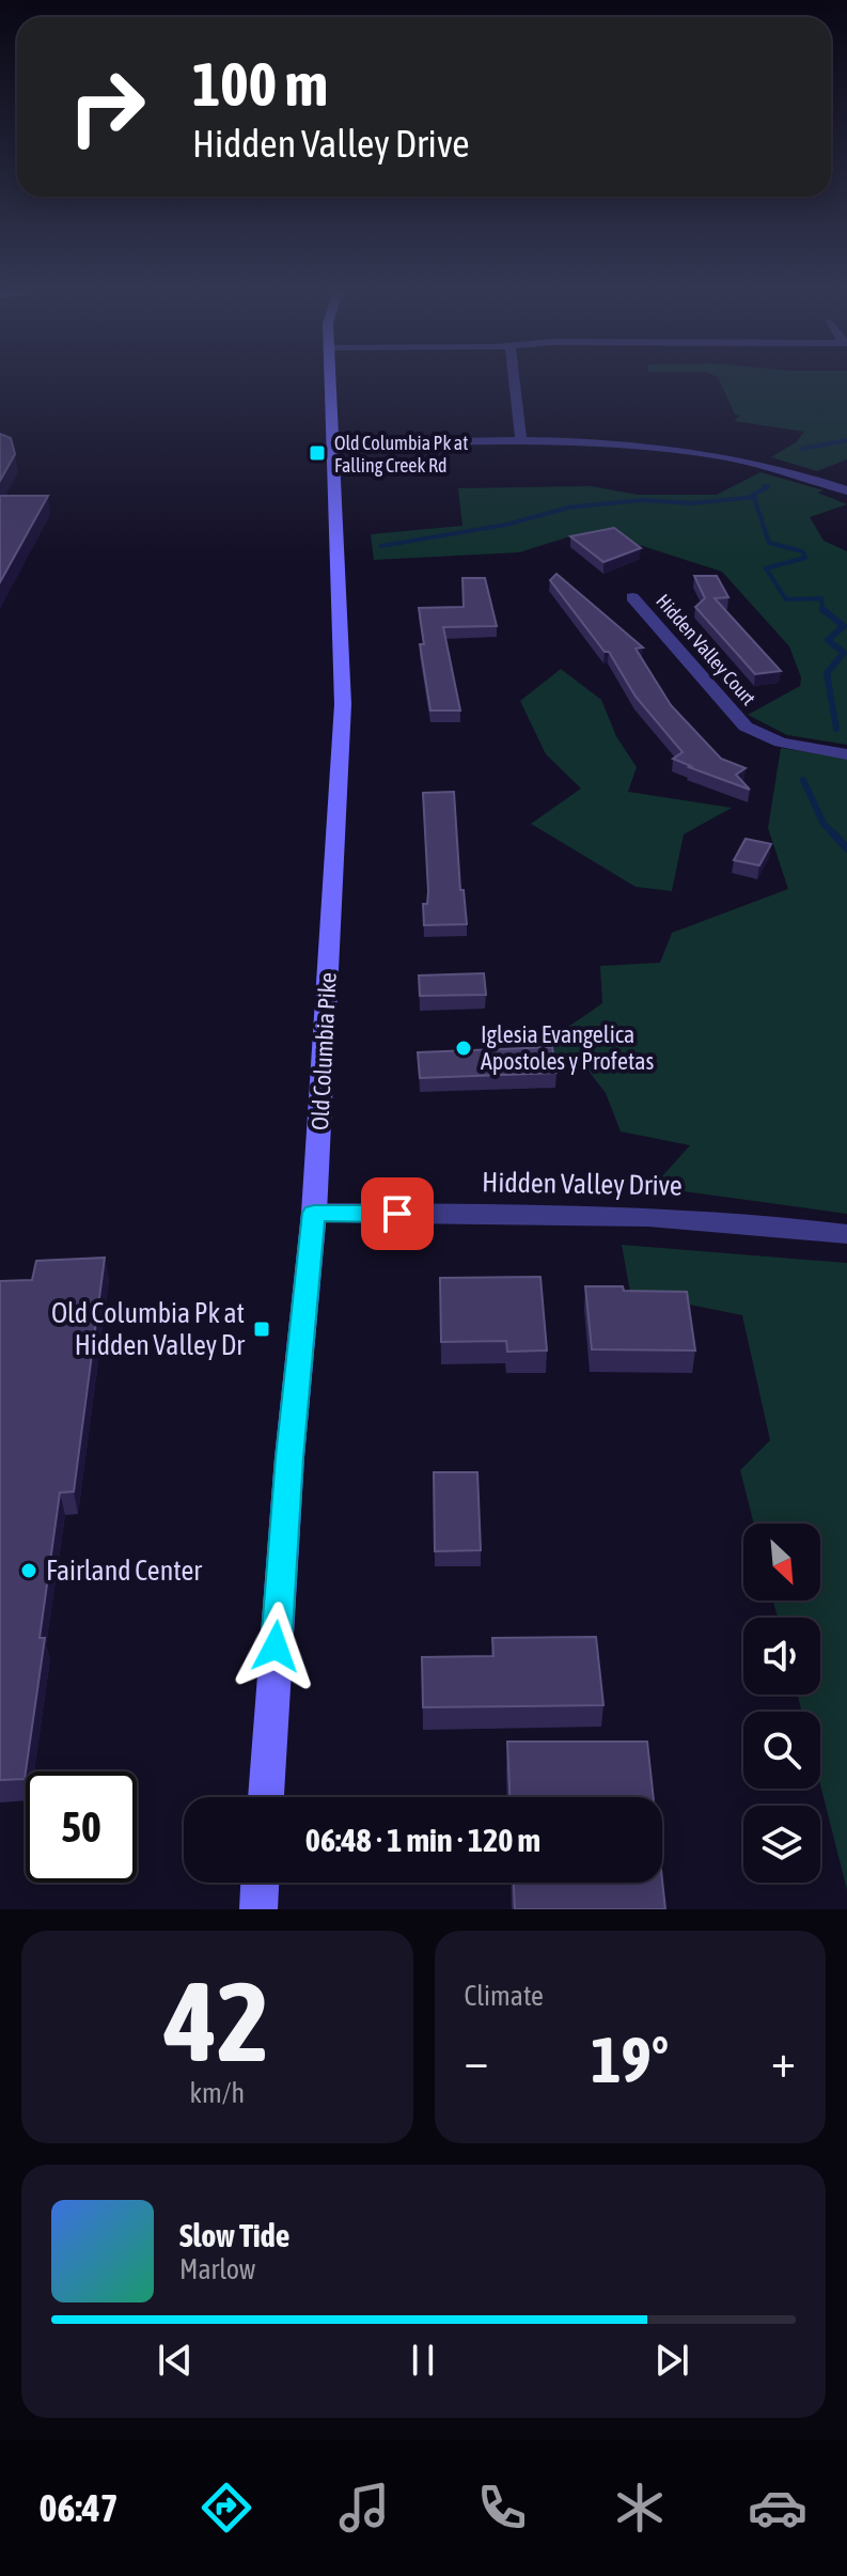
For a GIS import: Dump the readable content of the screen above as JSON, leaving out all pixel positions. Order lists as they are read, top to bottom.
{
  "streets": {
    "main road": ["Old Columbia Pike"],
    "street": ["Hidden Valley Court", "Hidden Valley Drive"]
  },
  "crossings": [
    ["Old Columbia Pike", "Hidden Valley Drive"]
  ],
  "places": {
    "transit": ["Old Columbia Pk at Falling Creek Rd", "Old Columbia Pk at Hidden Valley Dr"],
    "other": ["Iglesia Evangelica Apostoles y Profetas", "Fairland Center"]
  },
  "north": "bottom right",
  "page": {
    "turn": ["100 m", "Hidden Valley Drive"],
    "limit": "50",
    "trip": "06:48 · 1 min · 120 m",
    "tile": [
      ["42", "km/h"],
      "Climate"
    ],
    "heat": ["−", "19°", "+"],
    "song": ["Slow Tide", "Marlow"],
    "tabs": "06:47"
  }
}
